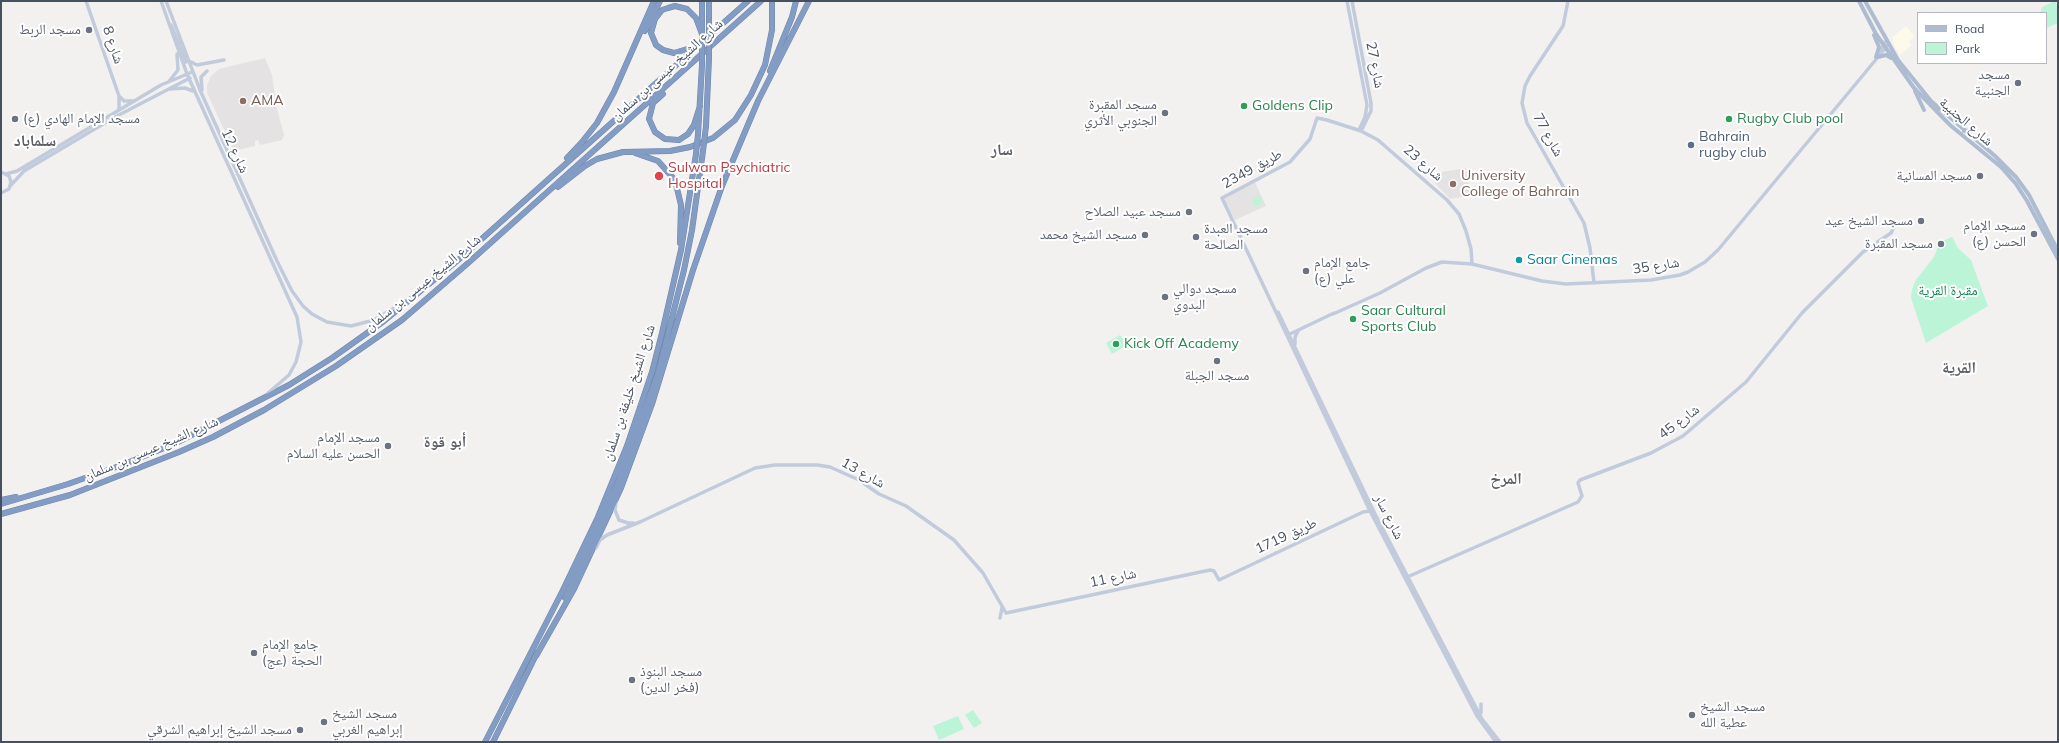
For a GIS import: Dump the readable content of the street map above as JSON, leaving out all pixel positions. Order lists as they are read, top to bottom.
{
  "streets": {
    "highway": ["شارع الشيخ عيسى بن سلمان", "شارع الشيخ خليفة بن سلمان"],
    "main road": ["شارع الجنبية"],
    "street": [
      "شارع 8",
      "شارع 27",
      "شارع 77",
      "شارع 12",
      "شارع 23",
      "طريق 2349",
      "شارع 35",
      "شارع 45",
      "شارع 13",
      "شارع سار",
      "طريق 1719",
      "شارع 11"
    ]
  },
  "crossings": [
    ["شارع 27", "شارع 23"],
    ["شارع الشيخ عيسى بن سلمان", "شارع 12"],
    ["شارع الجنبية", "شارع 35"],
    ["شارع 77", "شارع 35"],
    ["شارع 23", "طريق 2349"],
    ["شارع 23", "شارع 35"],
    ["طريق 2349", "شارع سار"],
    ["شارع 35", "شارع سار"],
    ["شارع 45", "شارع سار"],
    ["شارع 13", "شارع 11"],
    ["شارع سار", "طريق 1719"],
    ["طريق 1719", "شارع 11"]
  ],
  "districts": [
    "سلماباد",
    "سار",
    "القرية",
    "أبو قوة",
    "المرخ"
  ],
  "parks": ["مقبرة القرية"],
  "places": [
    "مسجد الربط",
    "مسجد الجنبية",
    "AMA",
    "Goldens Clip",
    "مسجد المقبرة الجنوبي الأثري",
    "مسجد الإمام الهادي (ع)",
    "Rugby Club pool",
    "Bahrain rugby club",
    "Sulwan Psychiatric Hospital",
    "مسجد المسانية",
    "University College of Bahrain",
    "مسجد عبيد الصلاح",
    "مسجد الشيخ عيد",
    "مسجد الإمام الحسن (ع)",
    "مسجد الشيخ محمد",
    "مسجد العبدة الصالحة",
    "مسجد المقبرة",
    "Saar Cinemas",
    "جامع الإمام علي (ع)",
    "مسجد دوالي البدوي",
    "Saar Cultural Sports Club",
    "Kick Off Academy",
    "مسجد الجبلة",
    "مسجد الإمام الحسن عليه السلام",
    "جامع الإمام الحجة (عج)",
    "مسجد البنوذ (فخر الدين)",
    "مسجد الشيخ عطية الله",
    "مسجد الشيخ إبراهيم الغربي",
    "مسجد الشيخ إبراهيم الشرقي"
  ],
  "legend": ["Road", "Park"]
}
